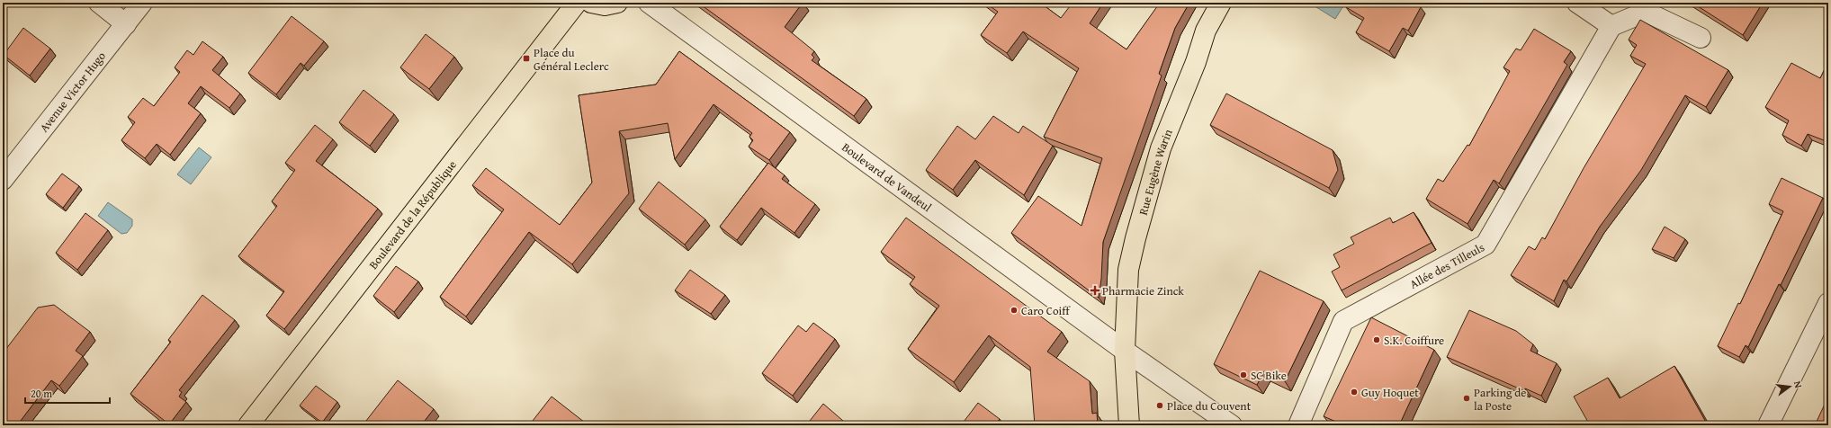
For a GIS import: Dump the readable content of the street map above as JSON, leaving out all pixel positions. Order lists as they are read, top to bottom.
{
  "streets": {
    "main road": ["Rue Eugène Warin", "Boulevard de la République"],
    "street": ["Avenue Victor Hugo", "Boulevard de Vandeul", "Allée des Tilleuls"]
  },
  "crossings": [
    ["Rue Eugène Warin", "Boulevard de Vandeul"]
  ],
  "places": {
    "transit": ["Place du Général Leclerc"],
    "health": ["Pharmacie Zinck"],
    "other": [
      "Caro Coiff",
      "S.K. Coiffure",
      "SC Bike",
      "Guy Hoquet",
      "Parking de la Poste",
      "Place du Couvent"
    ]
  },
  "scale_bar": "20 m",
  "north": "right"
}
